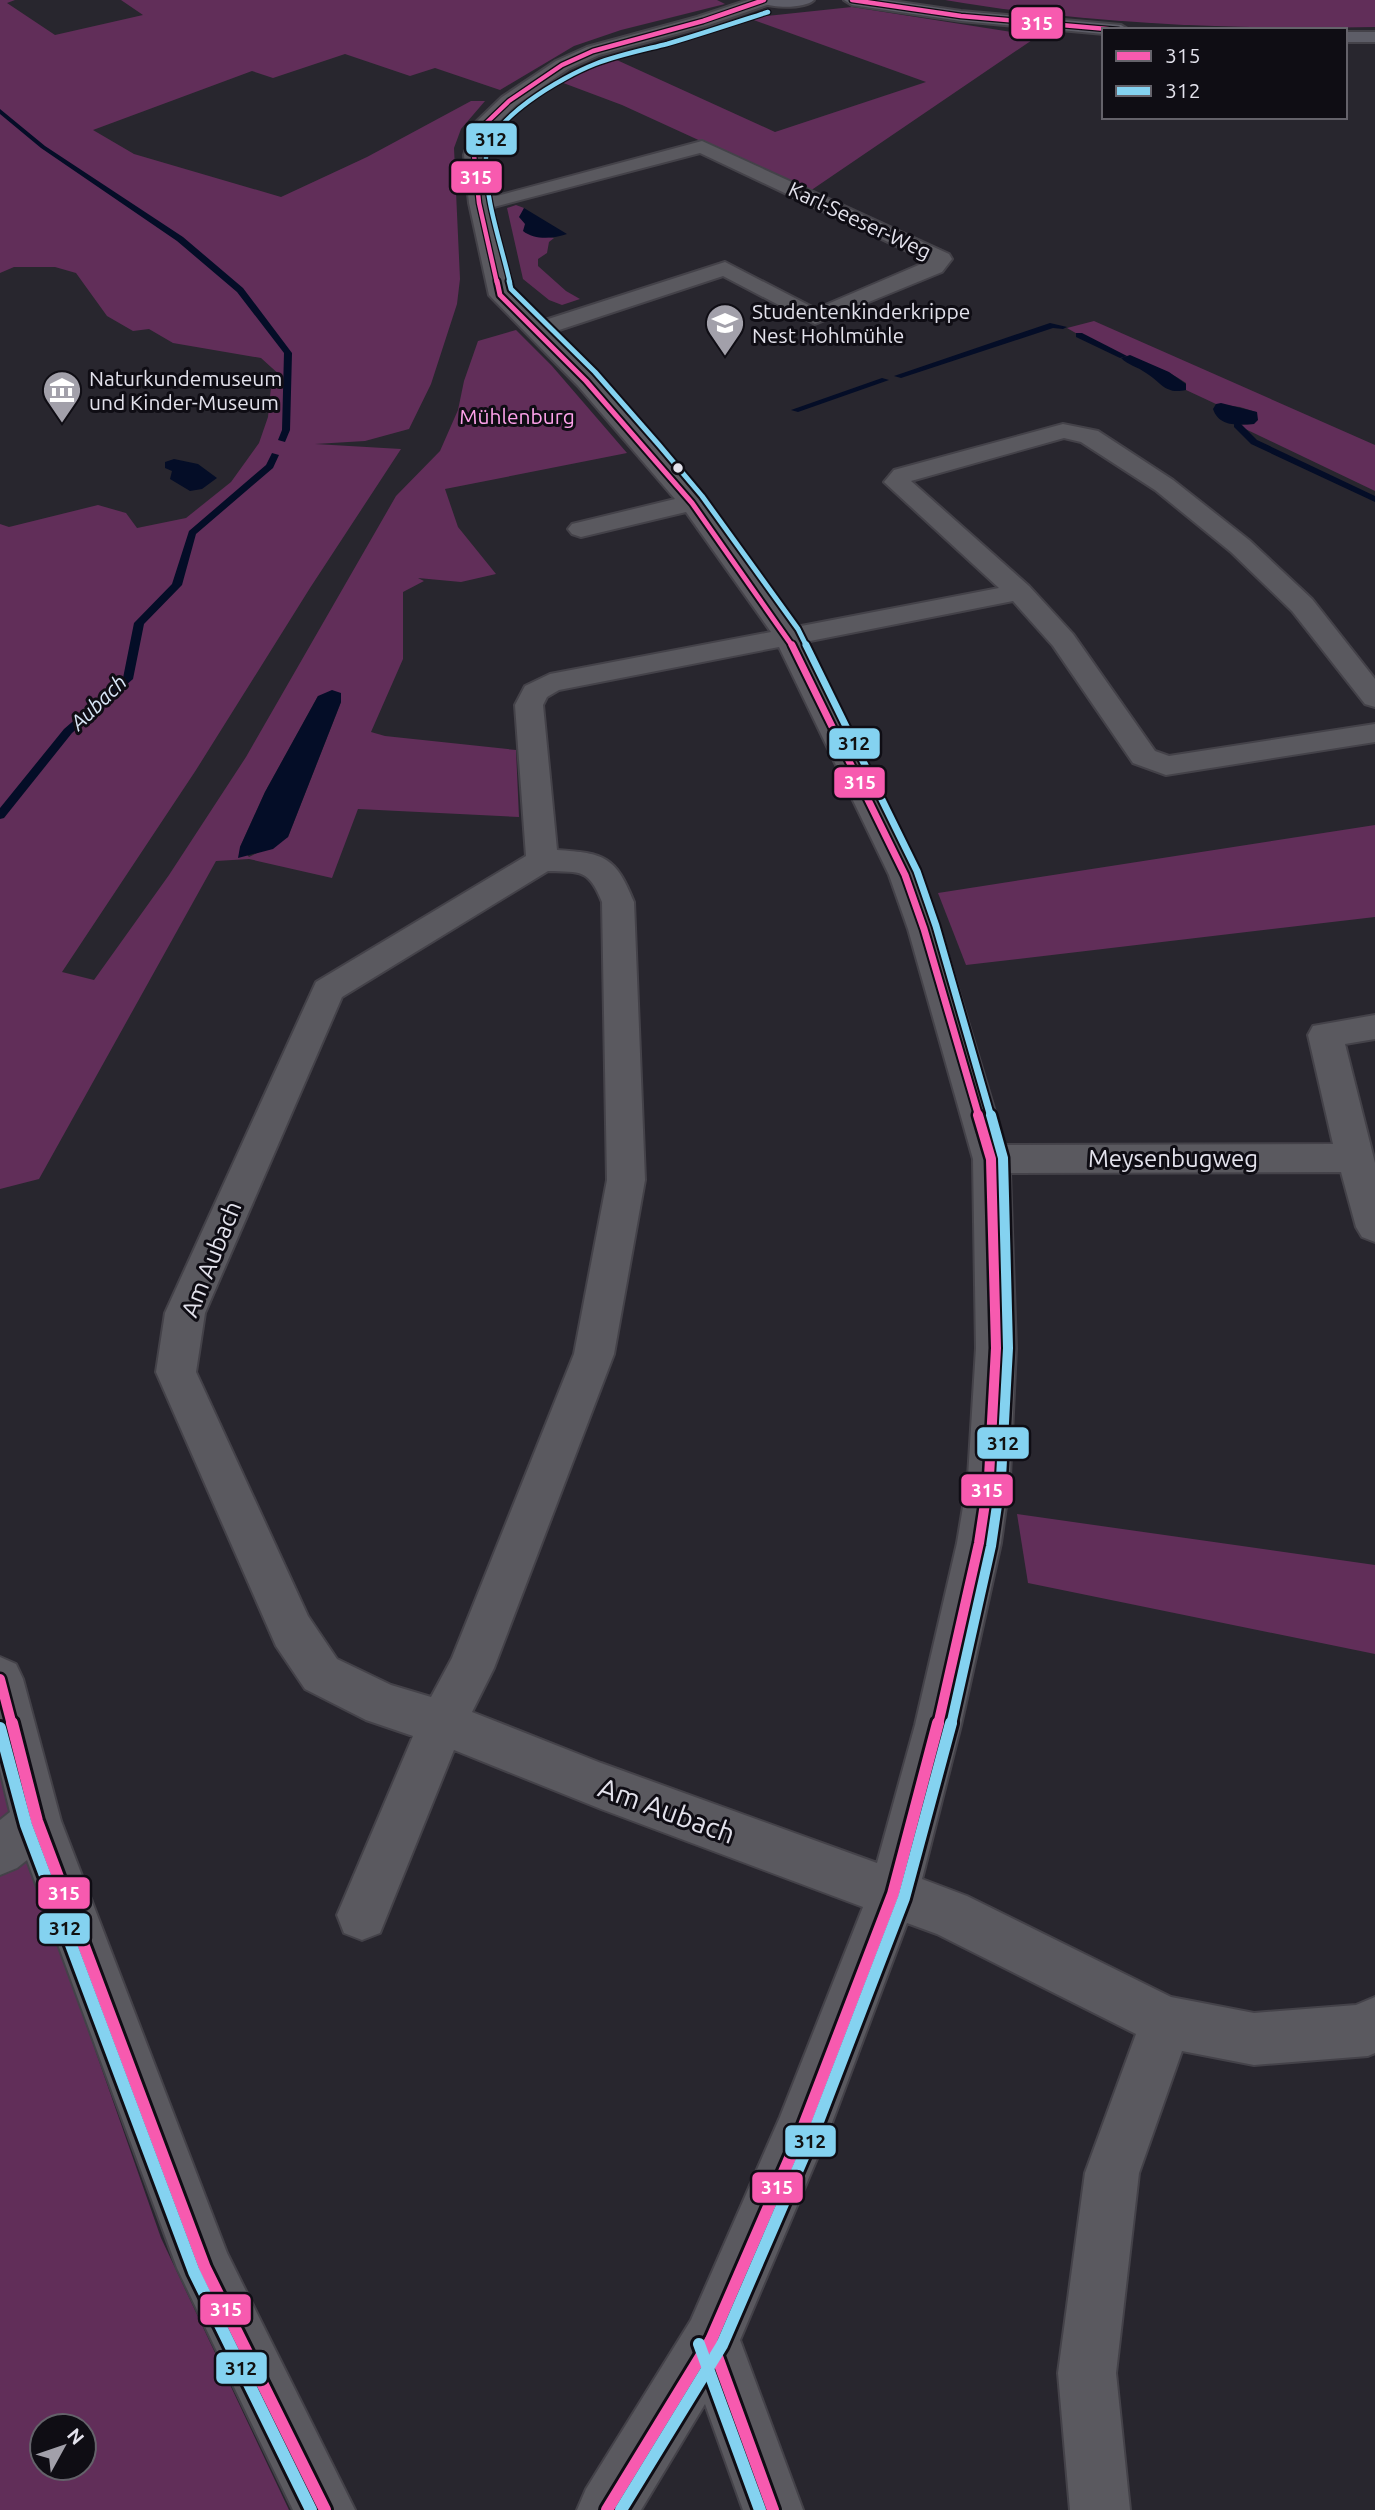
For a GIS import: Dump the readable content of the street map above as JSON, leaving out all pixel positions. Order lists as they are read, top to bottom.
{
  "streets": {
    "street": ["Karl-Seeser-Weg", "Meysenbugweg", "Am Aubach"]
  },
  "water": ["Aubach"],
  "parks": ["Mühlenburg"],
  "places": {
    "school or university": ["Studentenkinderkrippe Nest Hohlmühle"],
    "museum": ["Naturkundemuseum und Kinder-Museum"]
  },
  "lines": ["transit line 315", "transit line 312"],
  "legend": ["315", "312"],
  "north": "top right"
}
